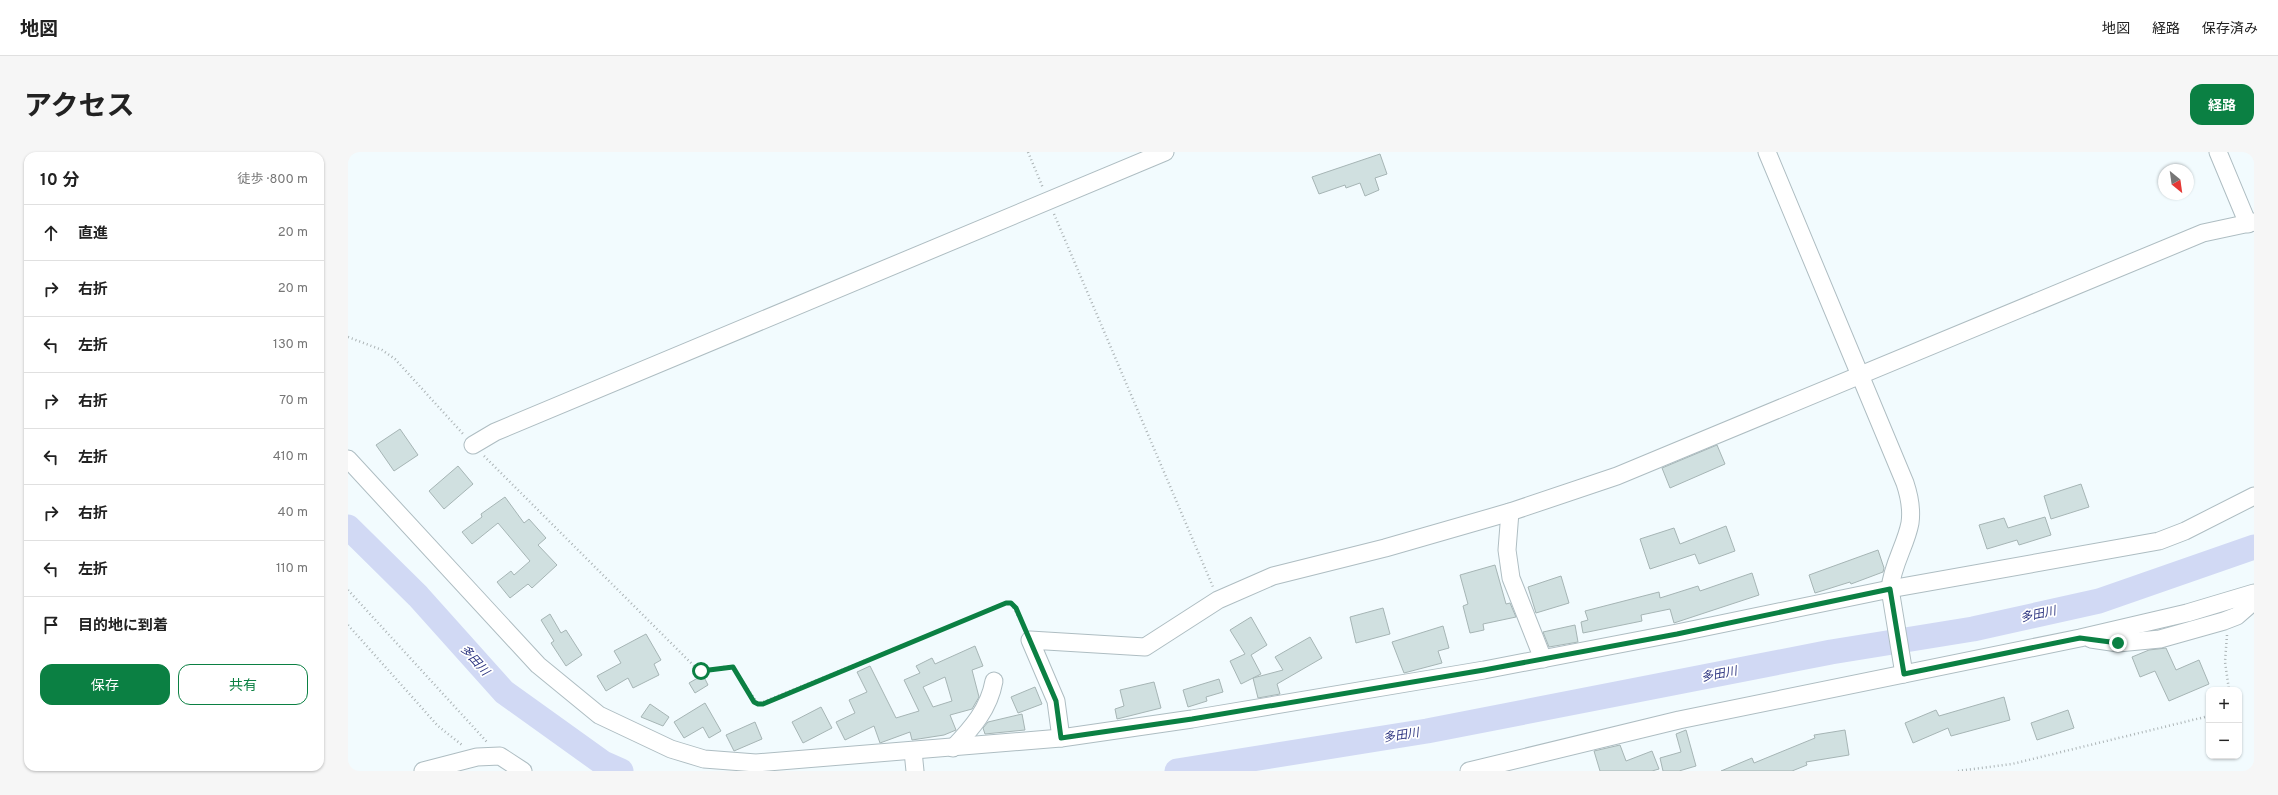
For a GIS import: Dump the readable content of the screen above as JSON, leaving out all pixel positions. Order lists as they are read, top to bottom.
{
  "water": ["多田川"],
  "north": "bottom right",
  "page": {
    "header": "地図",
    "nav": ["地図", "経路", "保存済み"],
    "title": "アクセス",
    "buttons": [
      "経路",
      ["保存", "共有"]
    ],
    "heading": ["10 分", "徒歩 · 800 m"],
    "list": [
      ["直進", "20 m"],
      ["右折", "20 m"],
      ["左折", "130 m"],
      ["右折", "70 m"],
      ["左折", "410 m"],
      ["右折", "40 m"],
      ["左折", "110 m"],
      "目的地に到着"
    ],
    "map_buttons": ["+", "−"]
  }
}
